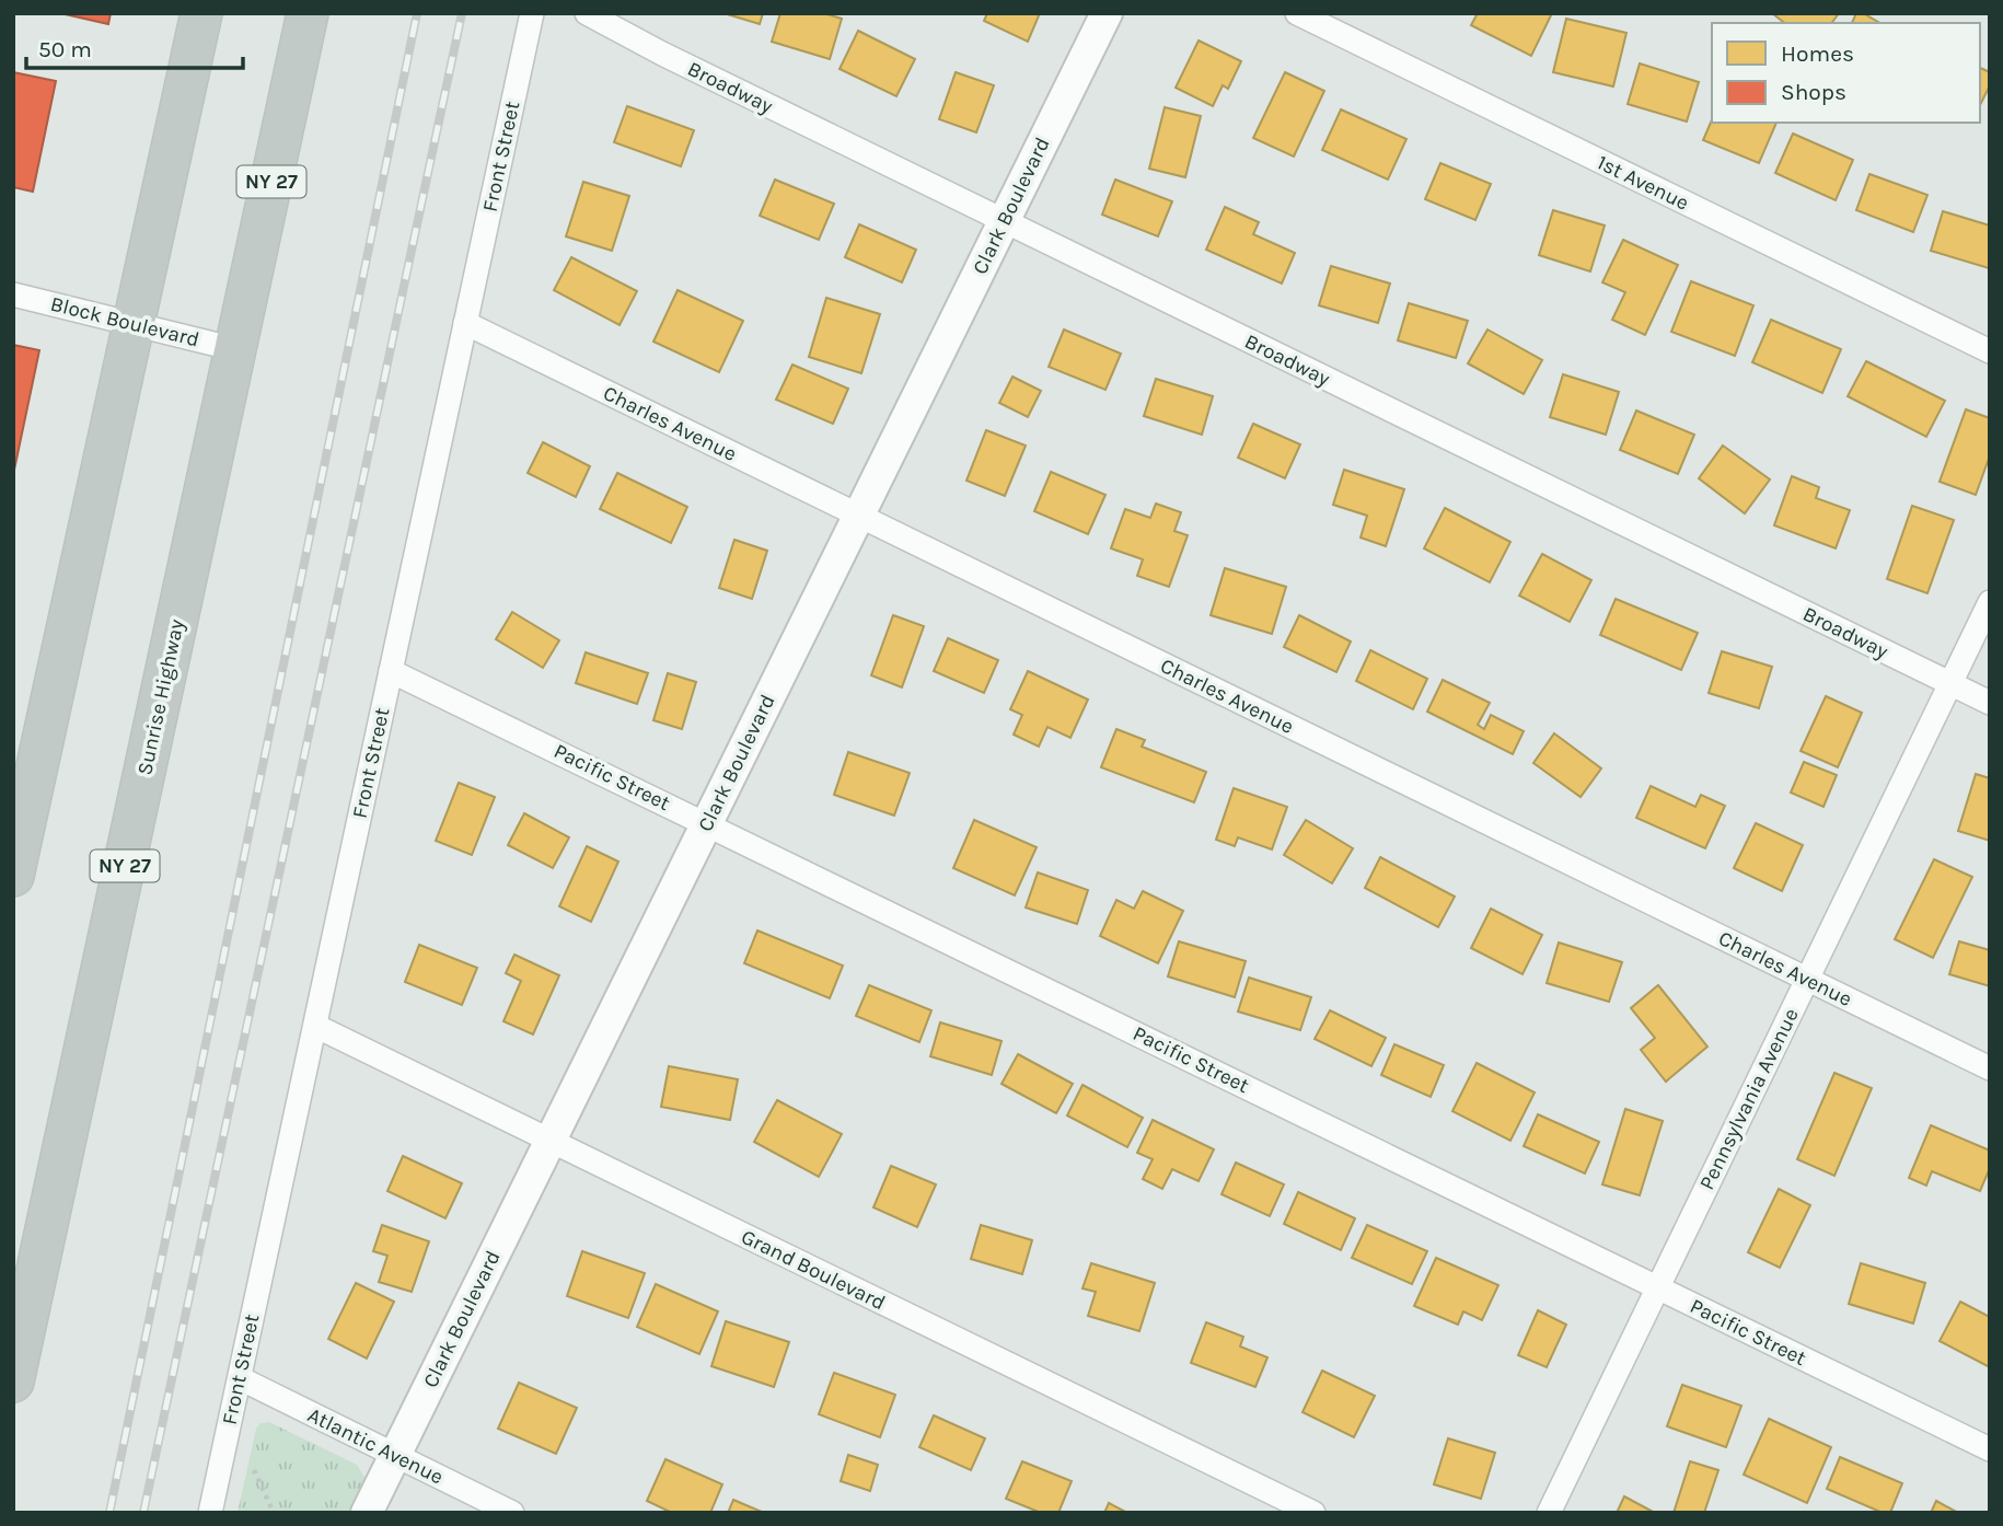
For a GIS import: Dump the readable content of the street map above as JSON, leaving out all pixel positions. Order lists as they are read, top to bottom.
{
  "streets": {
    "highway": ["NY 27", "Sunrise Highway"],
    "street": [
      "Broadway",
      "Front Street",
      "1st Avenue",
      "Clark Boulevard",
      "Block Boulevard",
      "Charles Avenue",
      "Pacific Street",
      "Pennsylvania Avenue",
      "Grand Boulevard",
      "Atlantic Avenue"
    ]
  },
  "crossings": [
    ["Broadway", "Clark Boulevard"],
    ["Broadway", "Pennsylvania Avenue"],
    ["Front Street", "Charles Avenue"],
    ["Front Street", "Pacific Street"],
    ["Front Street", "Grand Boulevard"],
    ["Front Street", "Atlantic Avenue"],
    ["Clark Boulevard", "Charles Avenue"],
    ["Clark Boulevard", "Pacific Street"],
    ["Clark Boulevard", "Grand Boulevard"],
    ["Clark Boulevard", "Atlantic Avenue"],
    ["Block Boulevard", "Sunrise Highway"],
    ["Charles Avenue", "Pennsylvania Avenue"],
    ["Pacific Street", "Pennsylvania Avenue"]
  ],
  "legend": ["Homes", "Shops"],
  "scale_bar": "50 m"
}
